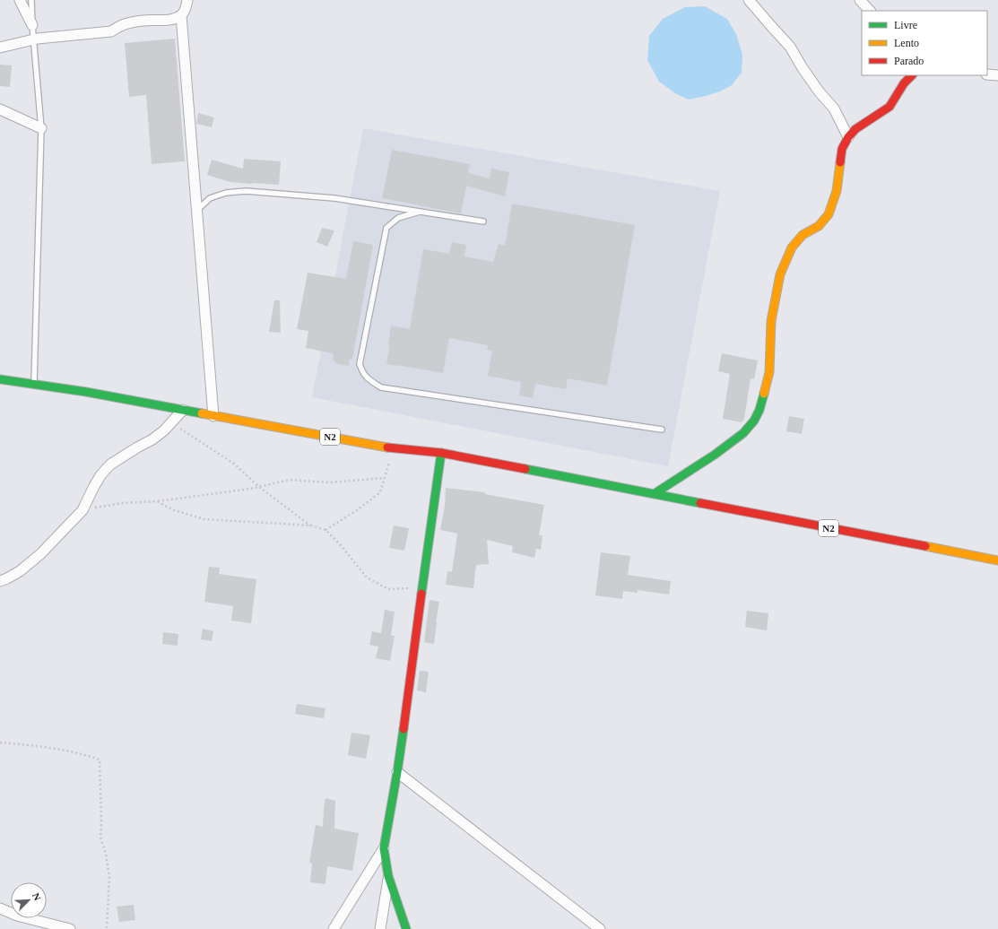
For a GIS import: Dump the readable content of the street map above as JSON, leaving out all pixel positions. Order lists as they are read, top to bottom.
{
  "streets": {
    "main road": ["N2"]
  },
  "legend": ["Livre", "Lento", "Parado"],
  "north": "top right"
}
